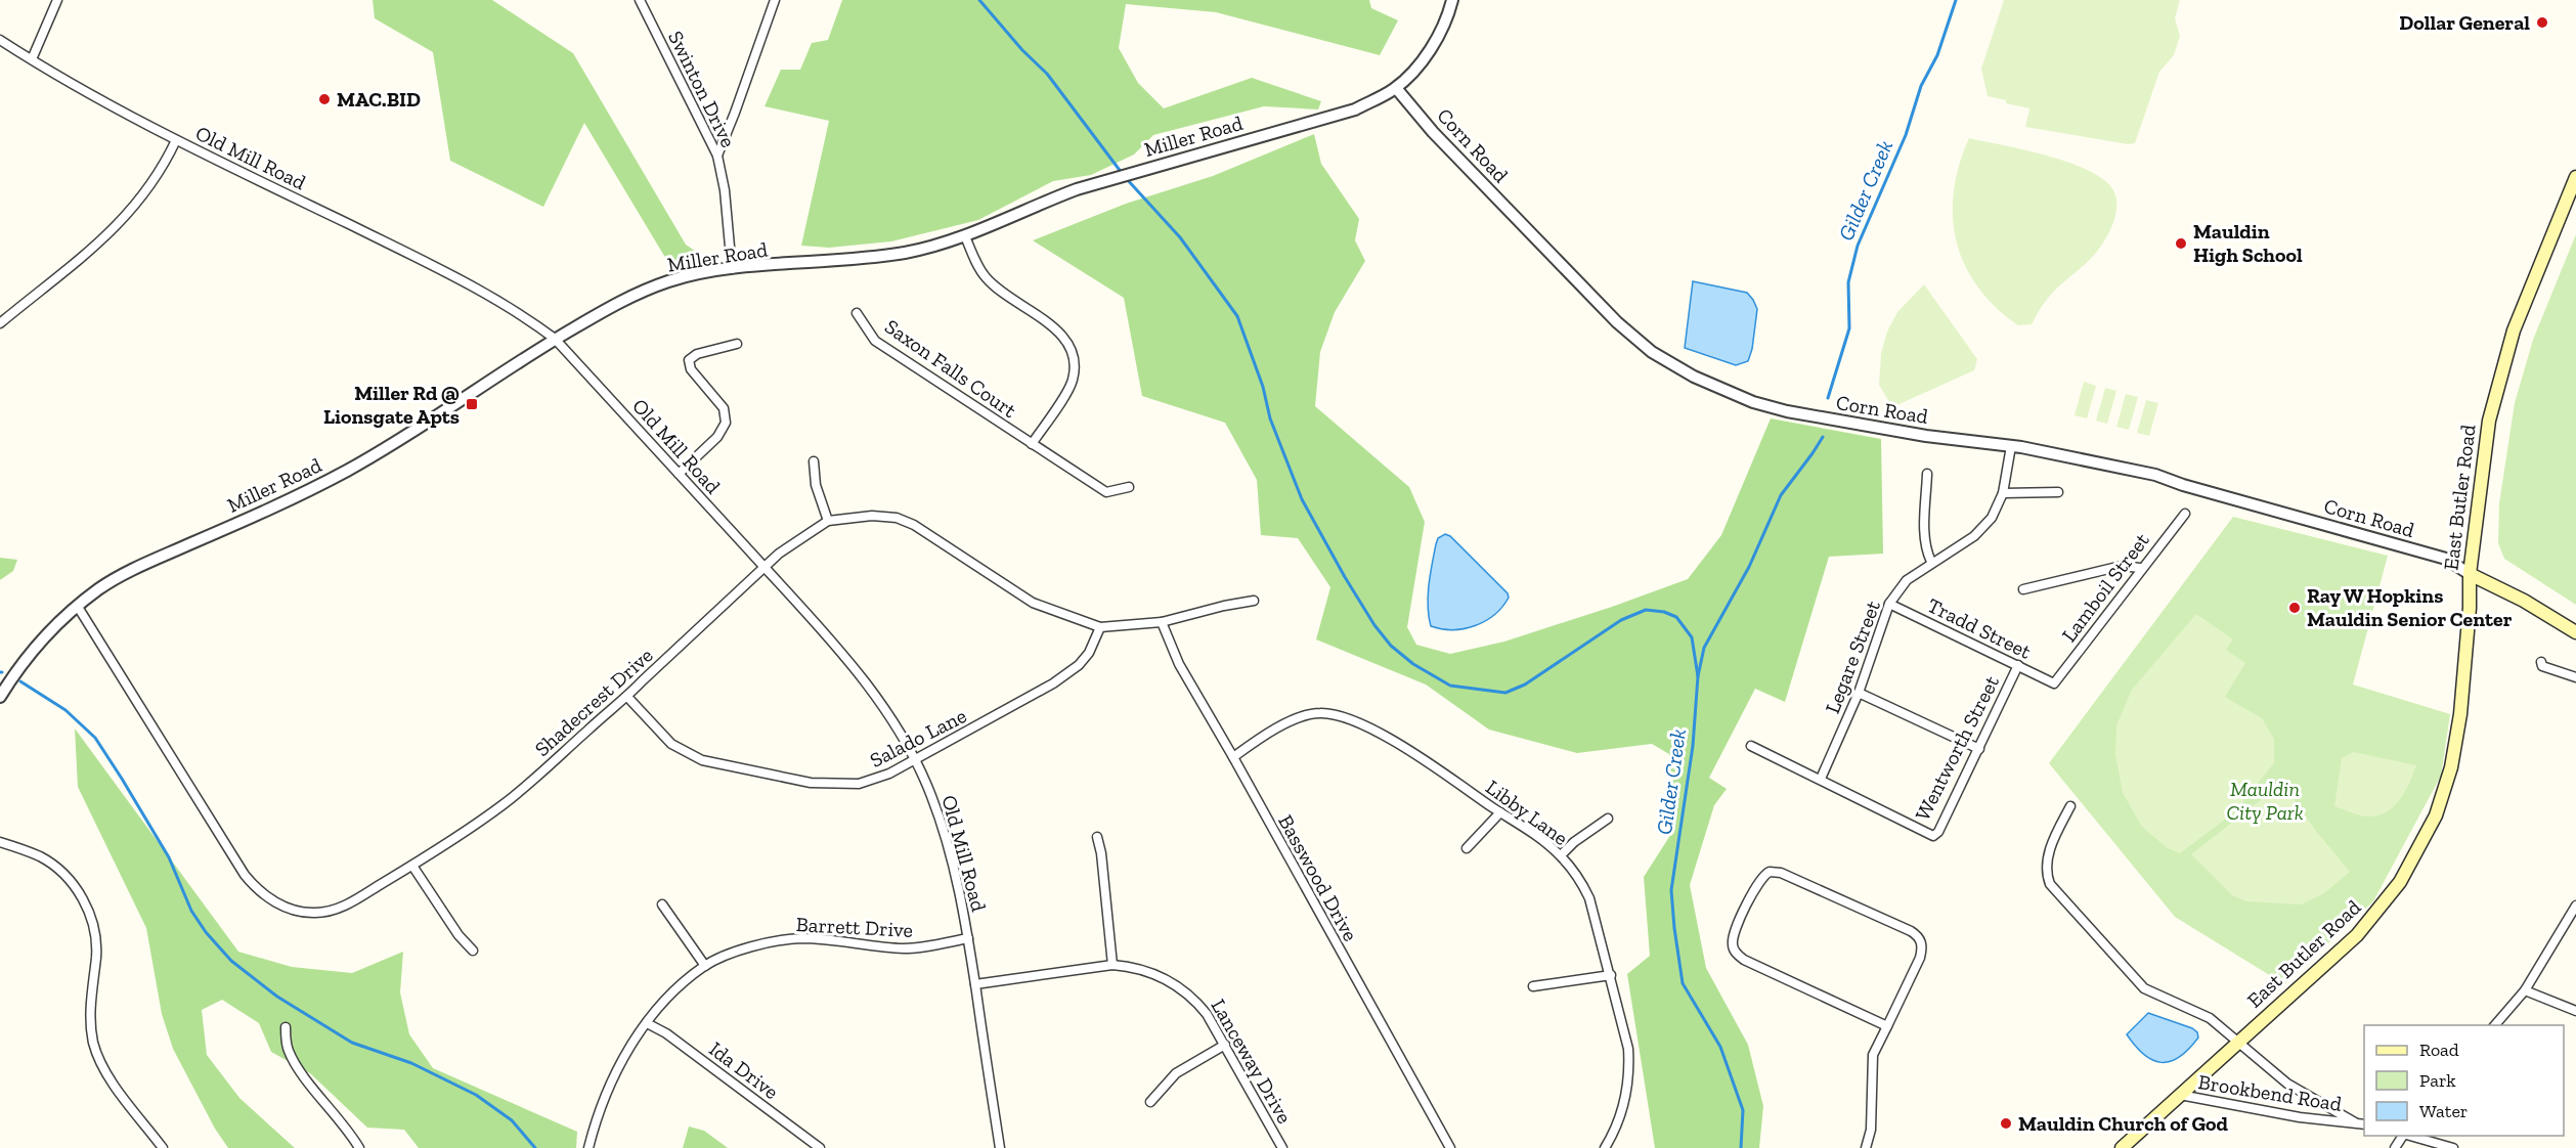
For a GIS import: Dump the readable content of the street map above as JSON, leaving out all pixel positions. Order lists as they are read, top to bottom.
{
  "streets": {
    "main road": ["East Butler Road"],
    "street": [
      "Swinton Drive",
      "Miller Road",
      "Corn Road",
      "Old Mill Road",
      "Saxon Falls Court",
      "Lamboil Street",
      "Tradd Street",
      "Legare Street",
      "Shadecrest Drive",
      "Salado Lane",
      "Wentworth Street",
      "Libby Lane",
      "Basswood Drive",
      "Barrett Drive",
      "Lanceway Drive",
      "Ida Drive",
      "Brookbend Road"
    ]
  },
  "crossings": [
    ["Swinton Drive", "Miller Road"],
    ["Miller Road", "Corn Road"],
    ["Miller Road", "Old Mill Road"],
    ["Miller Road", "Shadecrest Drive"],
    ["Corn Road", "East Butler Road"],
    ["Corn Road", "Legare Street"],
    ["Old Mill Road", "Shadecrest Drive"],
    ["Old Mill Road", "Salado Lane"],
    ["Old Mill Road", "Barrett Drive"],
    ["Old Mill Road", "Lanceway Drive"],
    ["East Butler Road", "Brookbend Road"],
    ["Lamboil Street", "Tradd Street"],
    ["Tradd Street", "Legare Street"],
    ["Tradd Street", "Wentworth Street"],
    ["Legare Street", "Wentworth Street"],
    ["Shadecrest Drive", "Salado Lane"],
    ["Shadecrest Drive", "Basswood Drive"],
    ["Libby Lane", "Basswood Drive"],
    ["Barrett Drive", "Ida Drive"]
  ],
  "water": ["Gilder Creek"],
  "parks": ["Mauldin City Park"],
  "places": {
    "other": [
      "Dollar General",
      "MAC.BID",
      "Mauldin High School",
      "Ray W Hopkins Mauldin Senior Center",
      "Mauldin Church of God"
    ],
    "transit": ["Miller Rd @ Lionsgate Apts"]
  },
  "legend": ["Road", "Park", "Water"]
}
